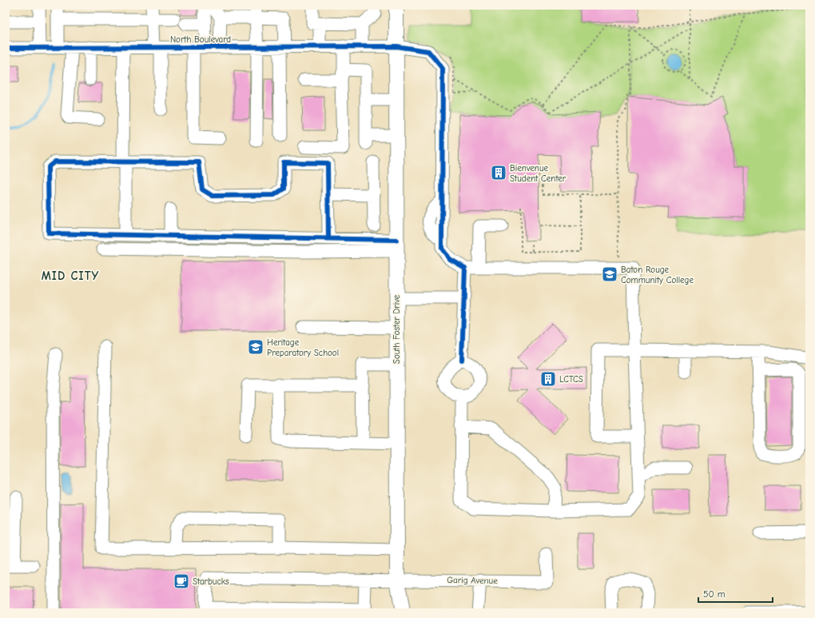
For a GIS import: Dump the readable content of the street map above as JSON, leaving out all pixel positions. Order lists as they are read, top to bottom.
{
  "streets": {
    "main road": ["South Foster Drive"],
    "street": ["North Boulevard", "Garig Avenue"]
  },
  "crossings": [
    ["North Boulevard", "South Foster Drive"],
    ["South Foster Drive", "Garig Avenue"]
  ],
  "districts": ["MID CITY"],
  "places": {
    "building": ["Bienvenue Student Center", "LCTCS"],
    "school or university": ["Baton Rouge Community College", "Heritage Preparatory School"],
    "cafe": ["Starbucks"]
  },
  "scale_bar": "50 m"
}
